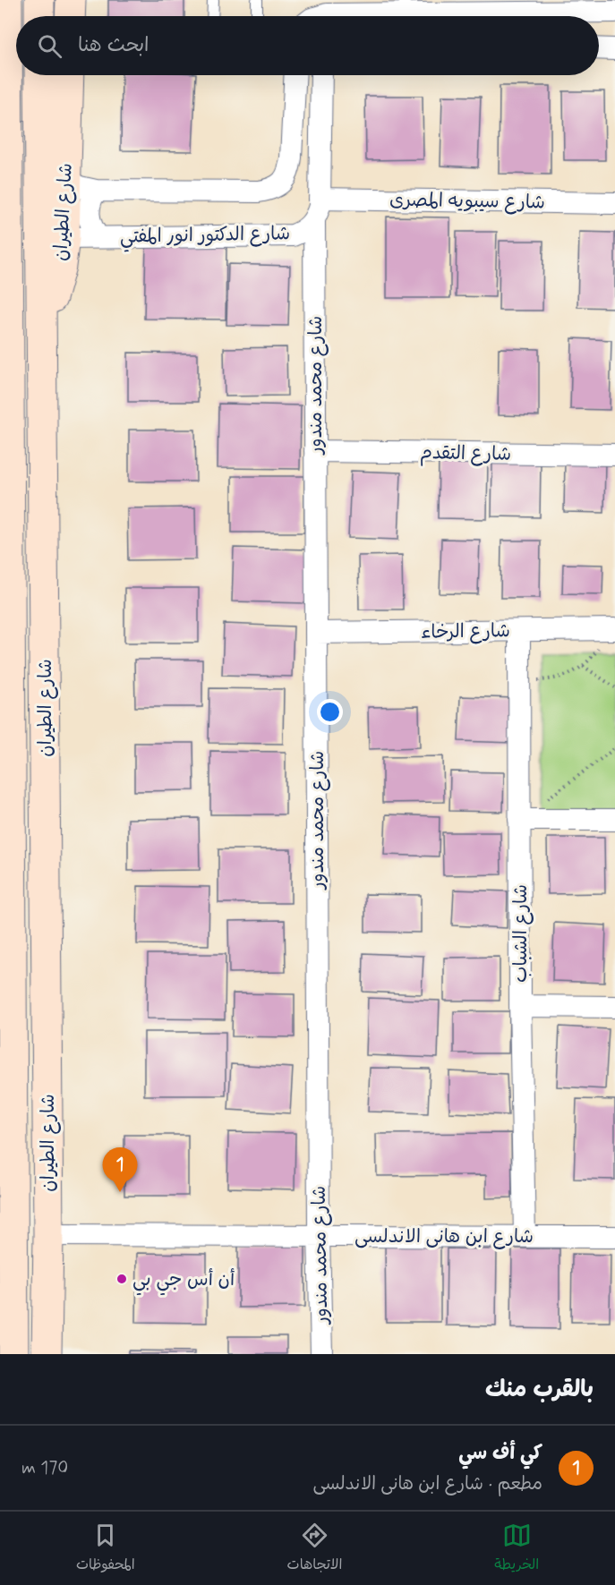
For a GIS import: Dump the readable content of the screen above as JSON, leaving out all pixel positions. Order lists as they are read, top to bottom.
{
  "streets": {
    "main road": ["شارع الطيران"],
    "street": [
      "شارع سيبويه المصرى",
      "شارع الدكتور انور المفتي",
      "شارع محمد مندور",
      "شارع التقدم",
      "شارع الرخاء",
      "شارع الشباب",
      "شارع ابن هانى الاندلسى"
    ]
  },
  "crossings": [
    ["شارع سيبويه المصرى", "شارع الدكتور انور المفتي"],
    ["شارع الطيران", "شارع الدكتور انور المفتي"],
    ["شارع الطيران", "شارع ابن هانى الاندلسى"],
    ["شارع الدكتور انور المفتي", "شارع محمد مندور"],
    ["شارع محمد مندور", "شارع التقدم"],
    ["شارع محمد مندور", "شارع الرخاء"],
    ["شارع محمد مندور", "شارع ابن هانى الاندلسى"],
    ["شارع الرخاء", "شارع الشباب"],
    ["شارع الشباب", "شارع ابن هانى الاندلسى"]
  ],
  "places": ["أن أس جي بي"],
  "page": {
    "search": "ابحث هنا",
    "pins": "1",
    "heading": "بالقرب منك",
    "list": [
      {
        "mark": "1",
        "name": "كي أف سي",
        "note": "مطعم · شارع ابن هانى الاندلسى",
        "value": "170 m"
      }
    ],
    "nav": ["الخريطة", "الاتجاهات", "المحفوظات"]
  }
}
